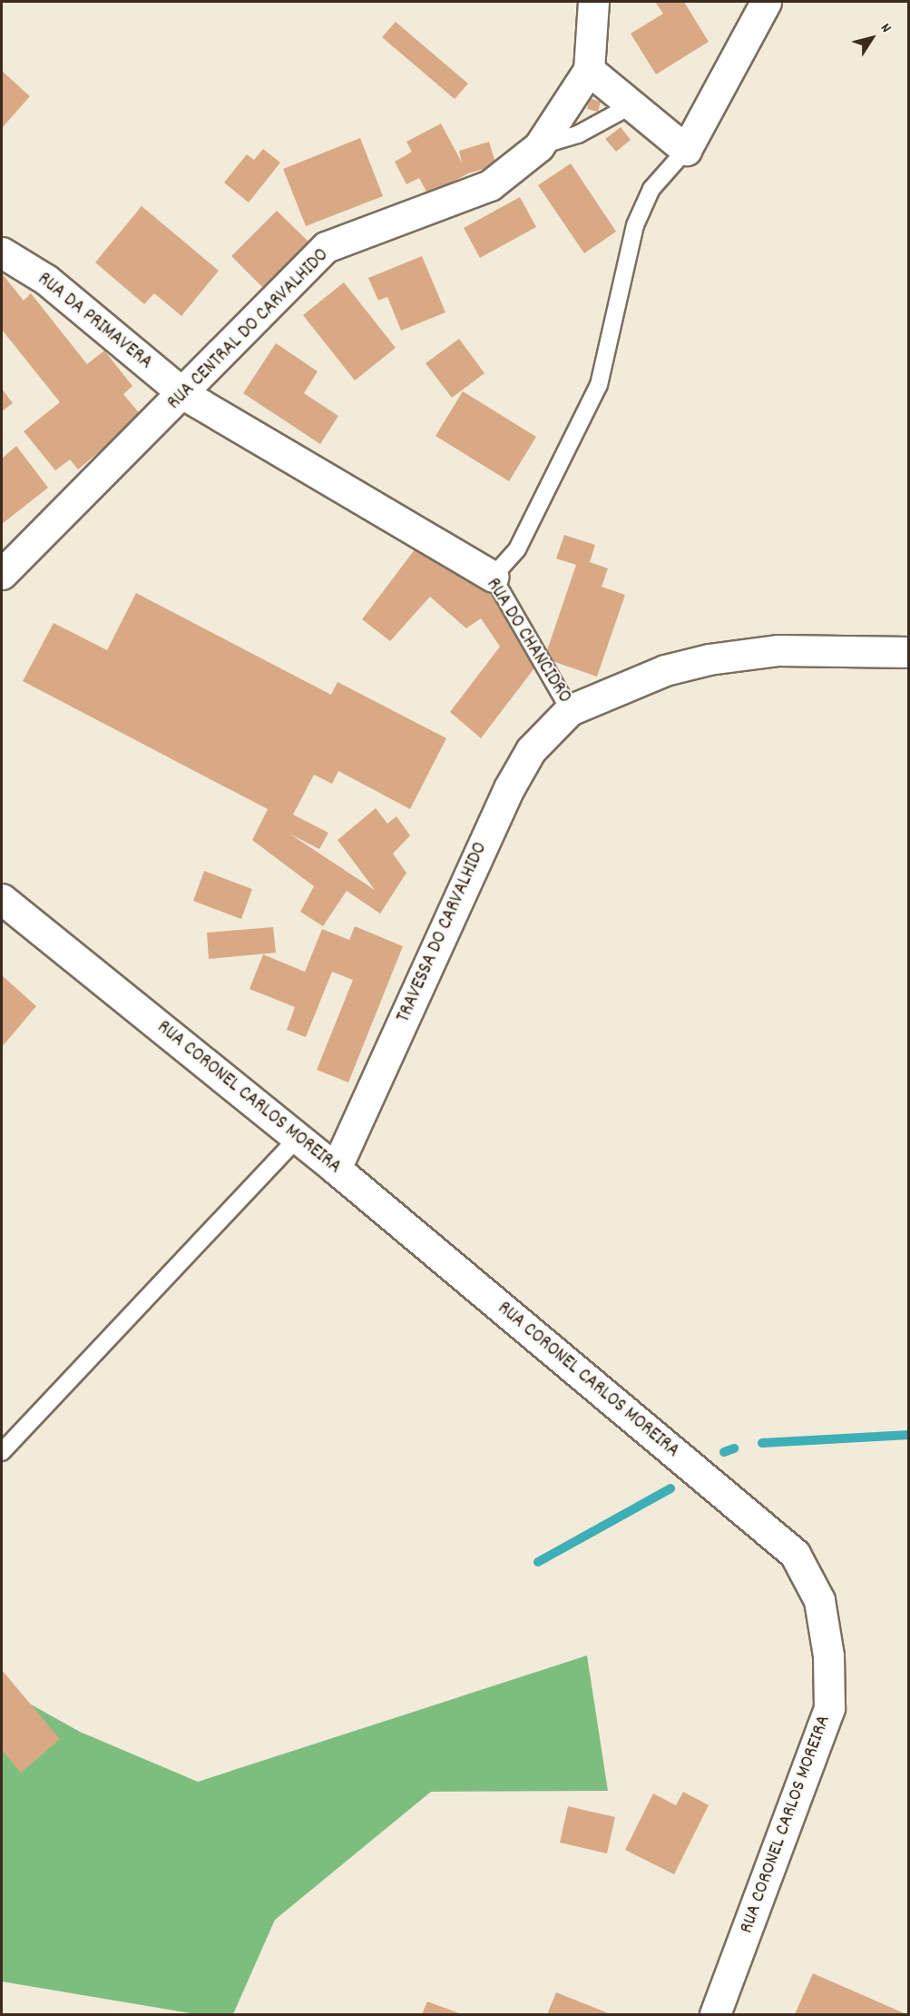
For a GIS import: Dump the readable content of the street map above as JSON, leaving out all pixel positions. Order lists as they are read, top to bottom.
{
  "streets": {
    "street": [
      "RUA DA PRIMAVERA",
      "RUA CENTRAL DO CARVALHIDO",
      "RUA DO CHANCIDRO",
      "TRAVESSA DO CARVALHIDO",
      "RUA CORONEL CARLOS MOREIRA"
    ]
  },
  "crossings": [
    ["RUA DA PRIMAVERA", "RUA CENTRAL DO CARVALHIDO"],
    ["RUA DA PRIMAVERA", "RUA DO CHANCIDRO"],
    ["RUA CENTRAL DO CARVALHIDO", "RUA DO CHANCIDRO"],
    ["RUA DO CHANCIDRO", "TRAVESSA DO CARVALHIDO"],
    ["TRAVESSA DO CARVALHIDO", "RUA CORONEL CARLOS MOREIRA"]
  ],
  "north": "top right"
}
